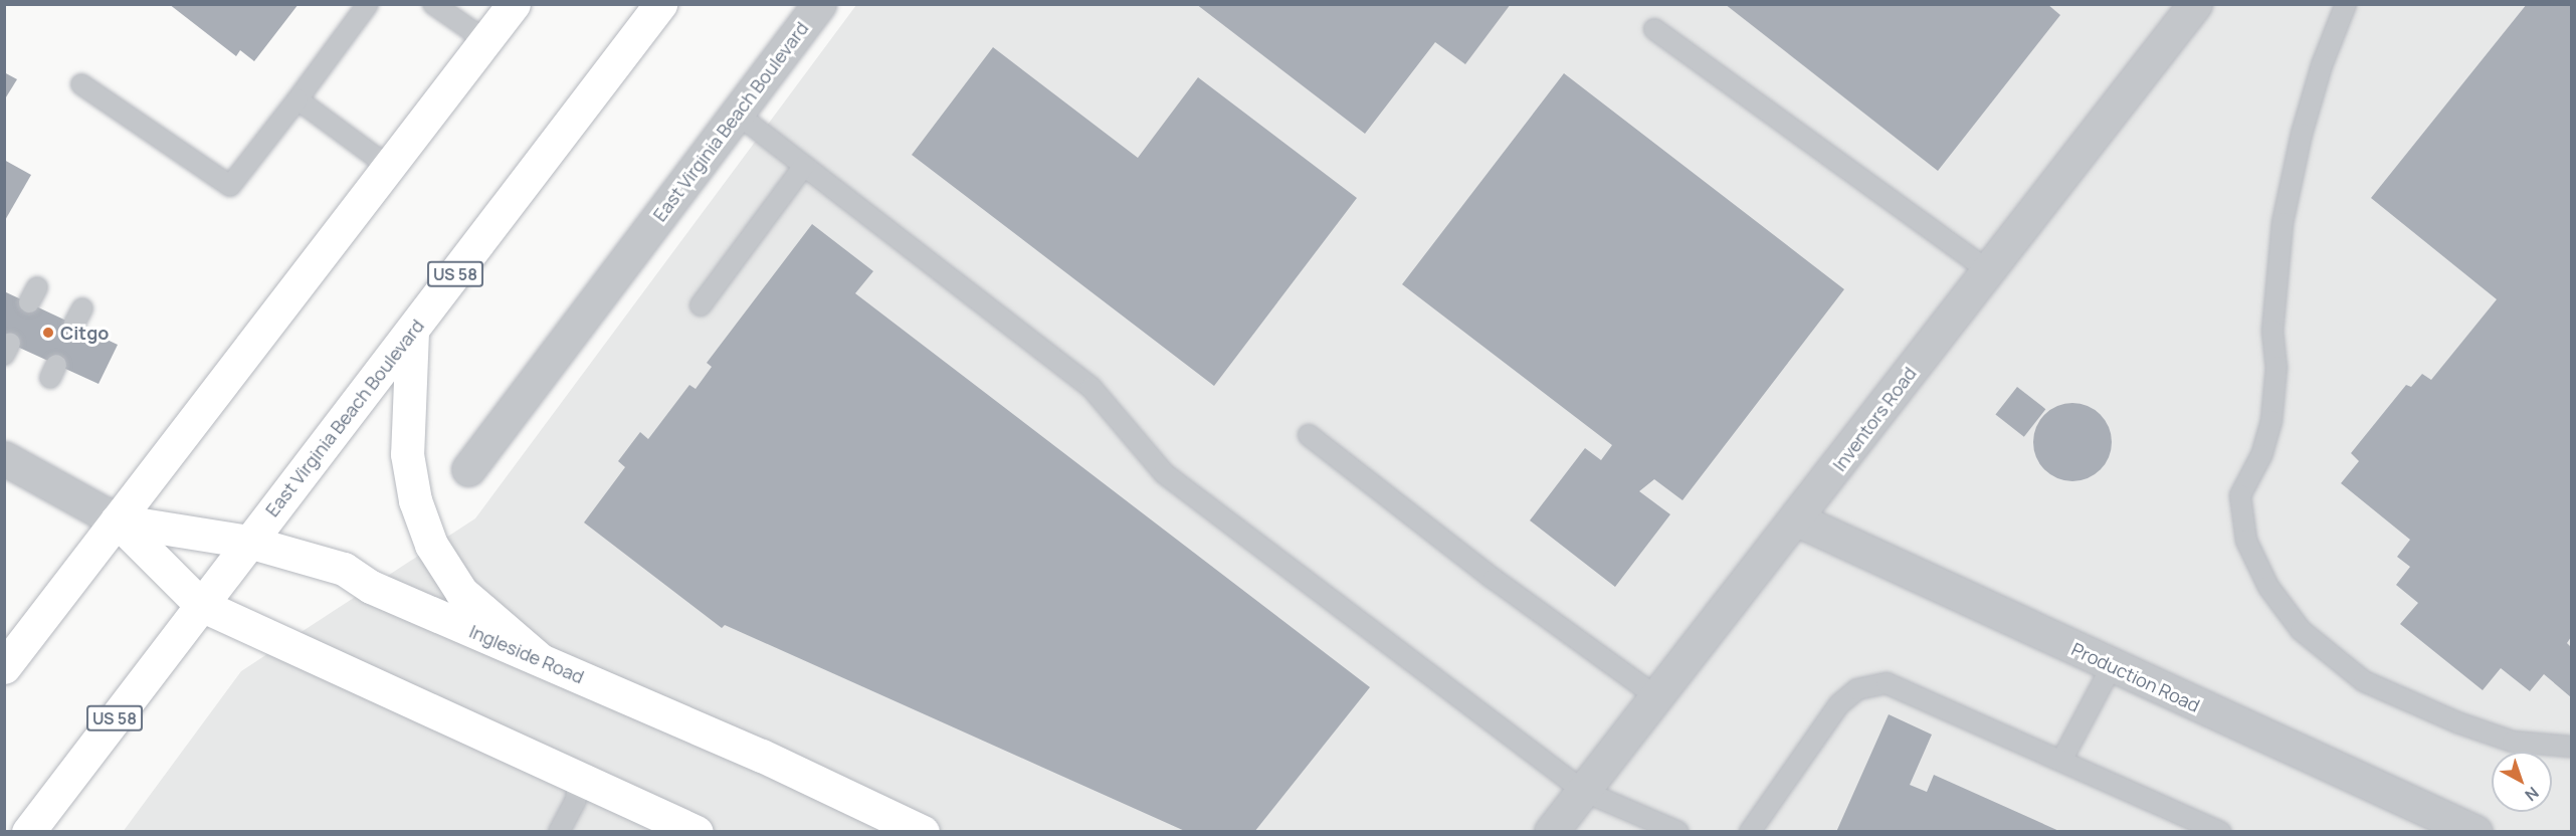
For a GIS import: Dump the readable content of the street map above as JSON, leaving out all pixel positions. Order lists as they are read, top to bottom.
{
  "streets": {
    "main road": ["East Virginia Beach Boulevard", "US 58", "Ingleside Road"],
    "street": ["Inventors Road", "Production Road"]
  },
  "crossings": [
    ["East Virginia Beach Boulevard", "Ingleside Road"],
    ["Inventors Road", "Production Road"]
  ],
  "places": ["Citgo"],
  "north": "bottom right"
}
